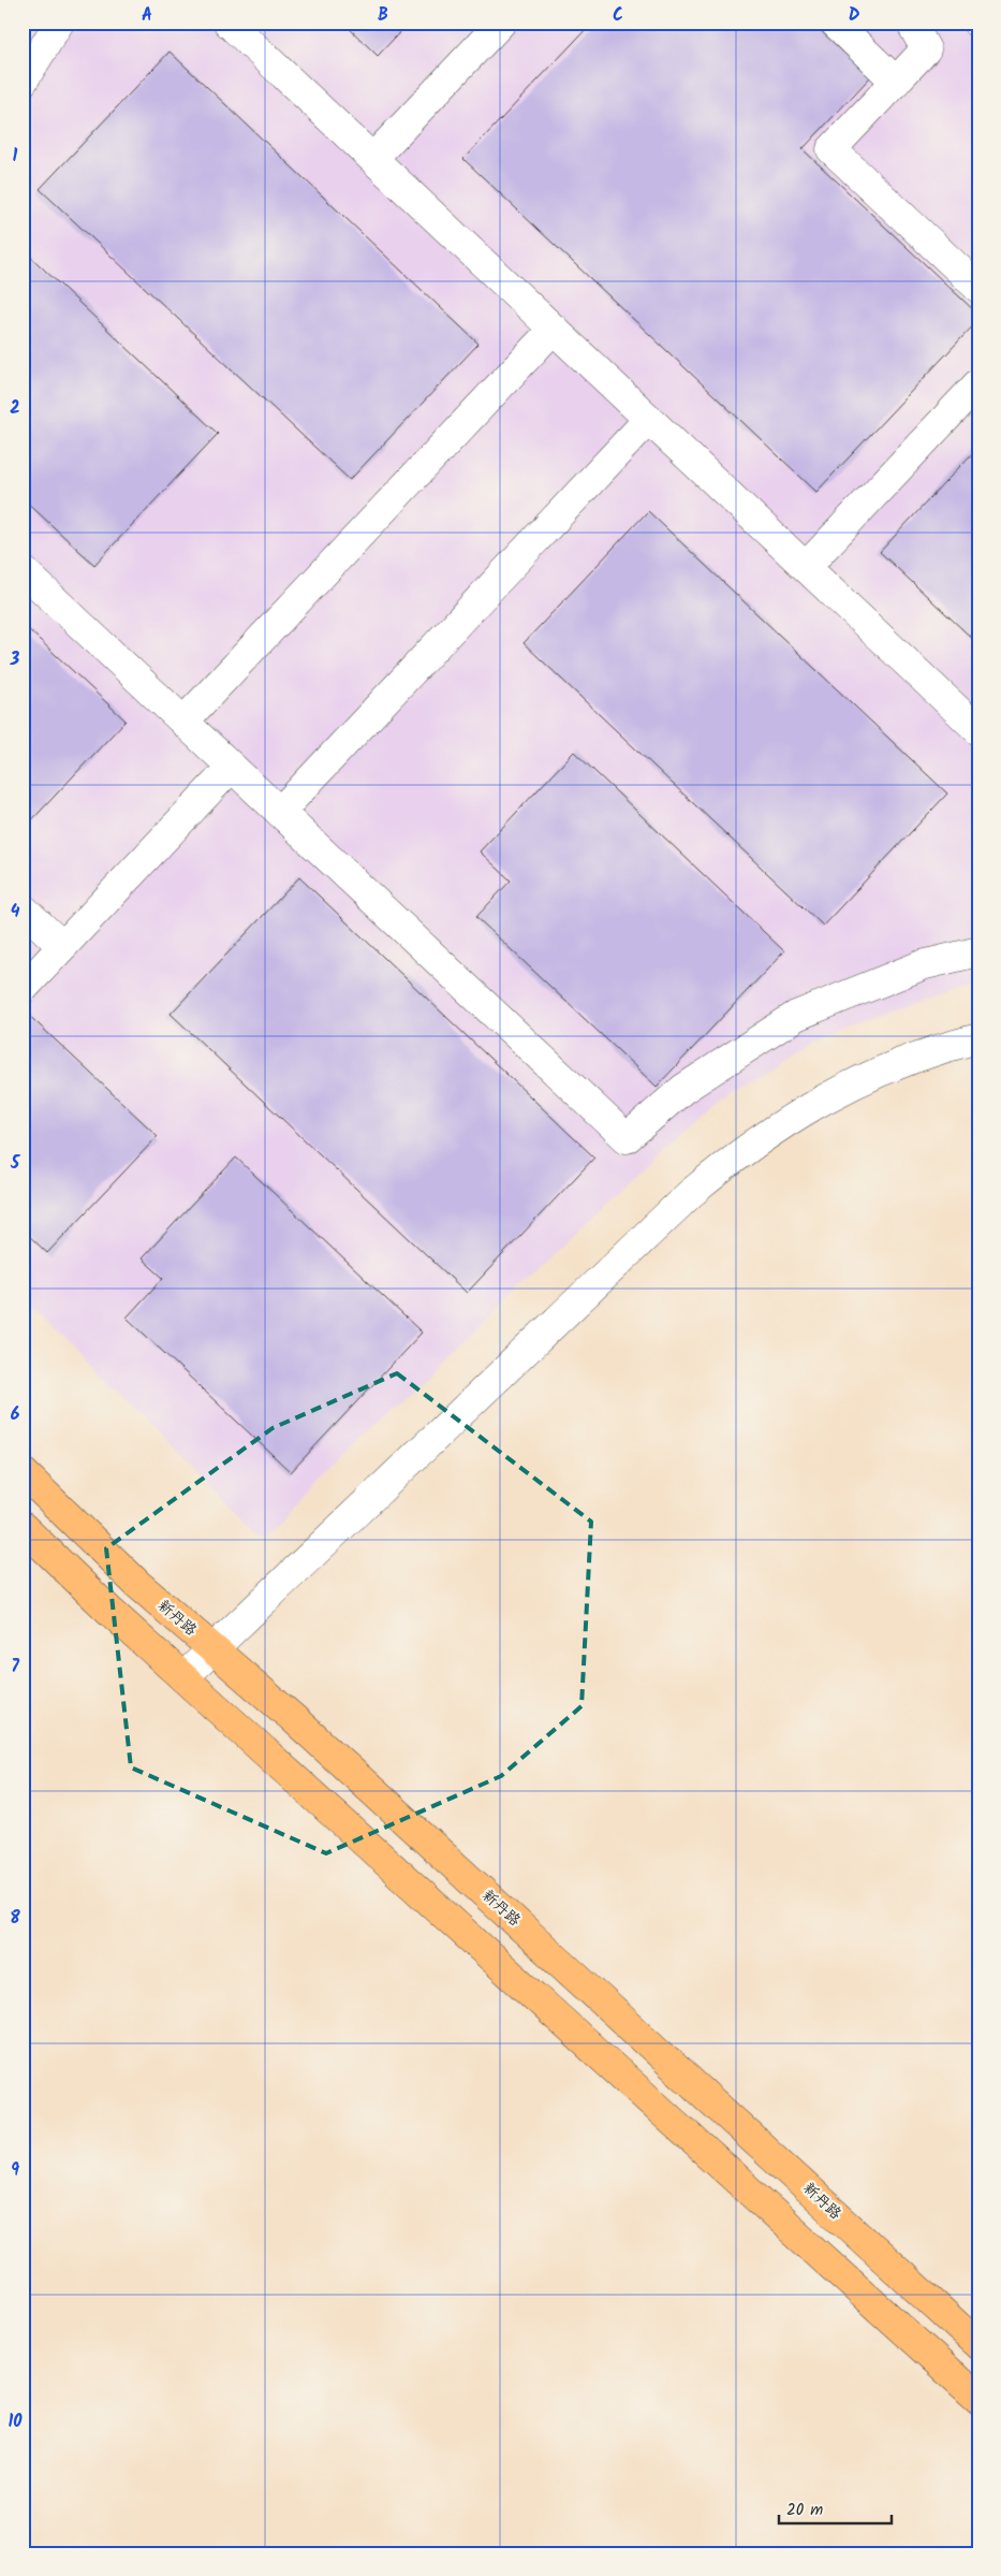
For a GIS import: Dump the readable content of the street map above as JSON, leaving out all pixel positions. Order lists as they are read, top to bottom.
{
  "streets": {
    "main road": ["新丹路"]
  },
  "scale_bar": "20 m",
  "grid": {
    "columns": [
      "A",
      "B",
      "C",
      "D"
    ],
    "rows": [
      "1",
      "2",
      "3",
      "4",
      "5",
      "6",
      "7",
      "8",
      "9",
      "10"
    ]
  }
}
